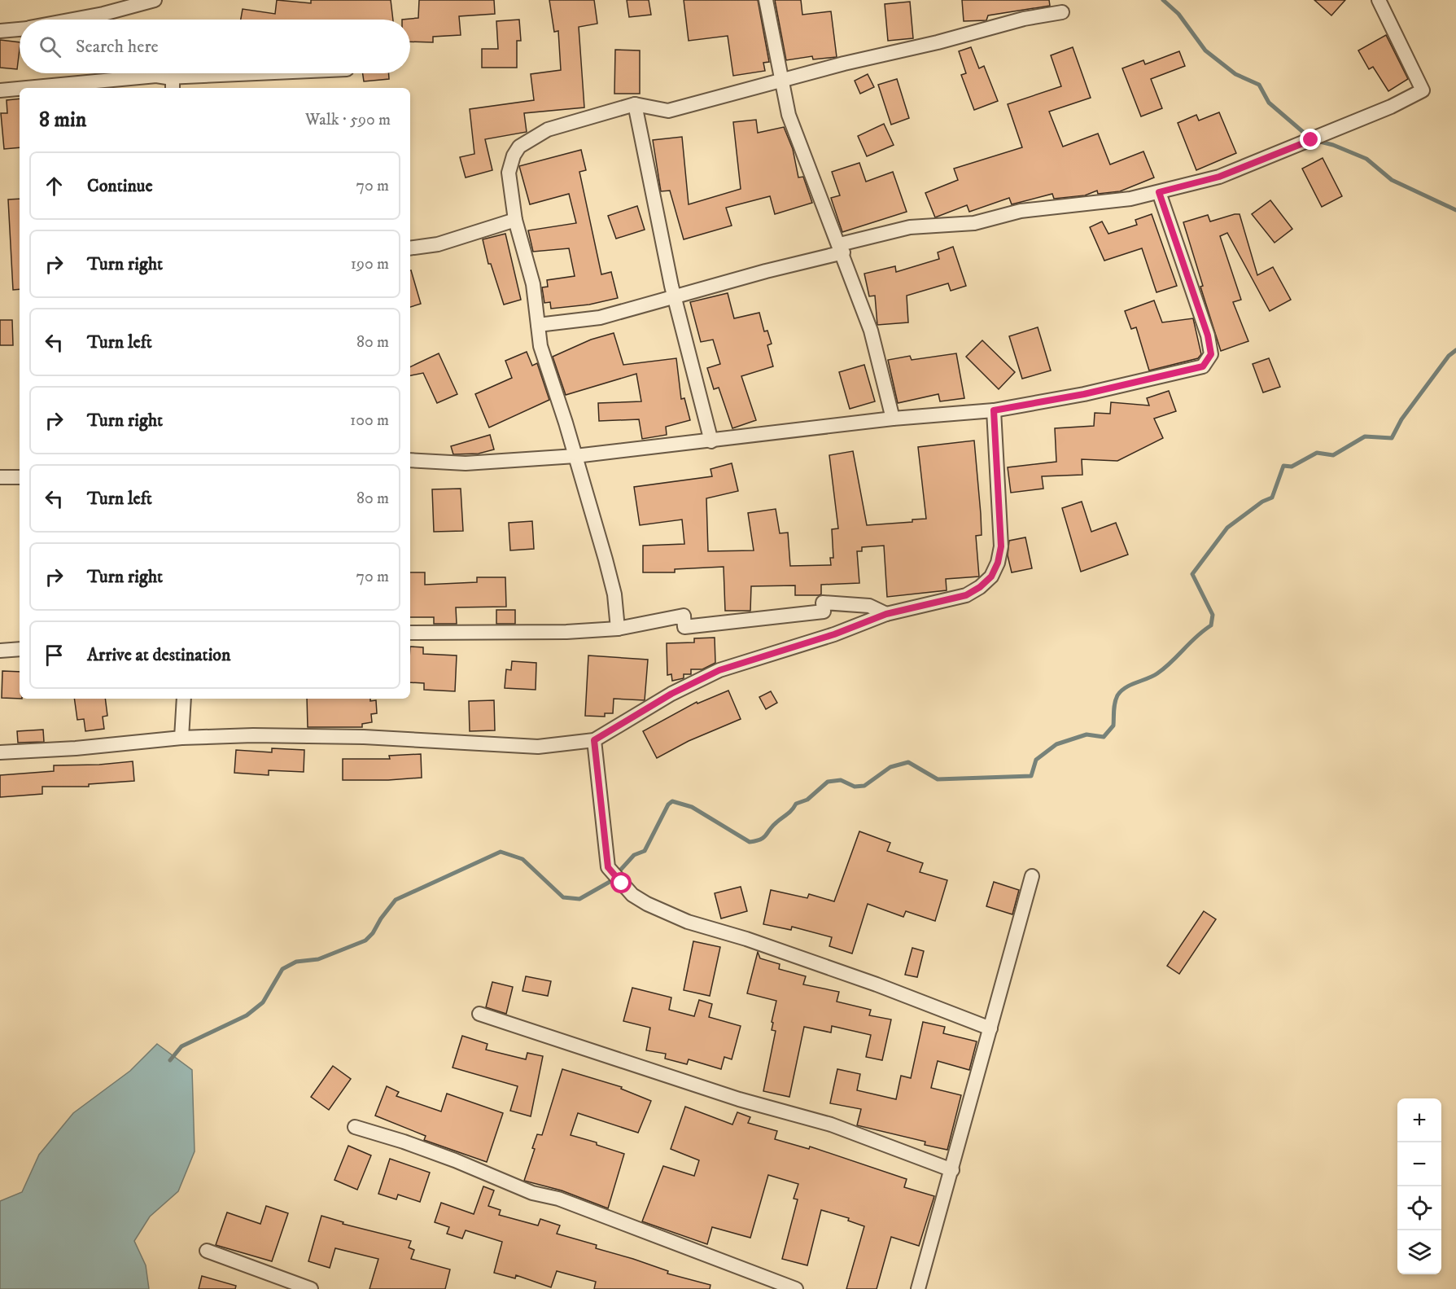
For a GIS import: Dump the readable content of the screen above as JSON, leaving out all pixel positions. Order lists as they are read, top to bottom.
{
  "page": {
    "search": "Search here",
    "heading": ["8 min", "Walk · 590 m"],
    "list": [
      ["Continue", "70 m"],
      ["Turn right", "190 m"],
      ["Turn left", "80 m"],
      ["Turn right", "100 m"],
      ["Turn left", "80 m"],
      ["Turn right", "70 m"],
      "Arrive at destination"
    ],
    "map_buttons": ["+", "−"]
  }
}
